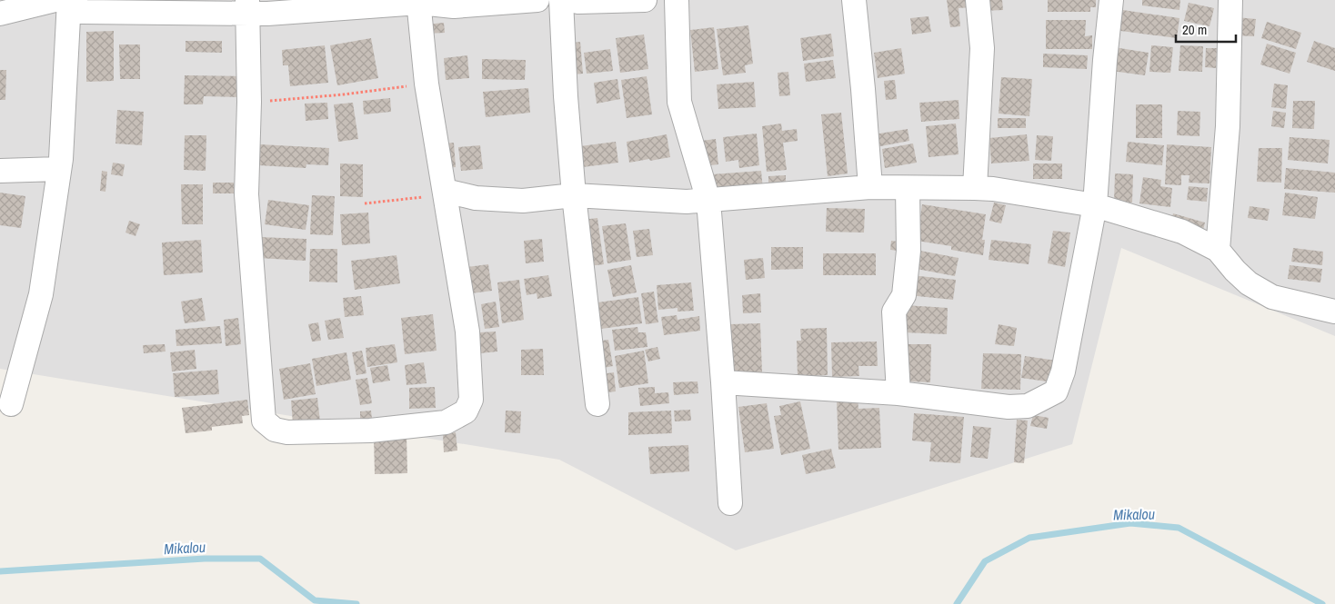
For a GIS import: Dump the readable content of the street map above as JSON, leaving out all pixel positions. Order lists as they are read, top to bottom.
{
  "water": ["Mikalou"],
  "scale_bar": "20 m"
}
